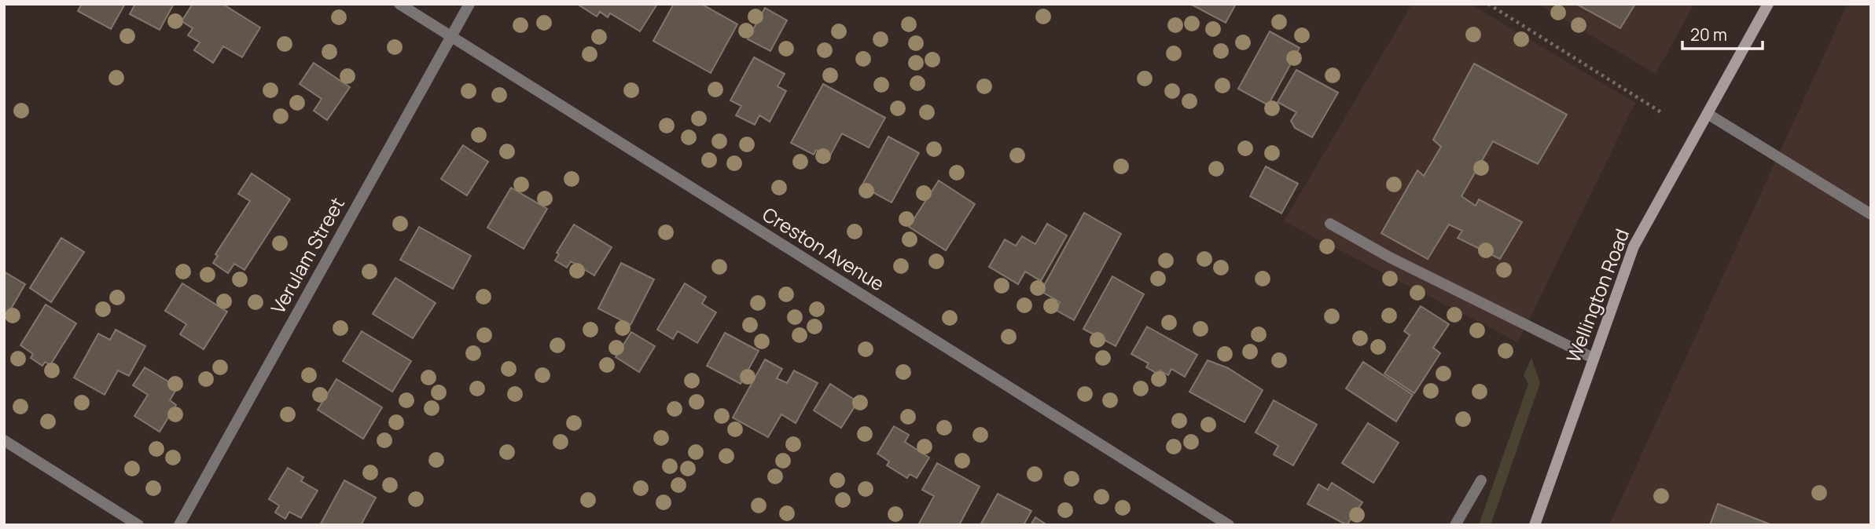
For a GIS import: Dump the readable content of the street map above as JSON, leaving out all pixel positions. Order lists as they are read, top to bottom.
{
  "streets": {
    "main road": ["Wellington Road"],
    "street": ["Creston Avenue", "Verulam Street"]
  },
  "crossings": [
    ["Creston Avenue", "Verulam Street"]
  ],
  "scale_bar": "20 m"
}
